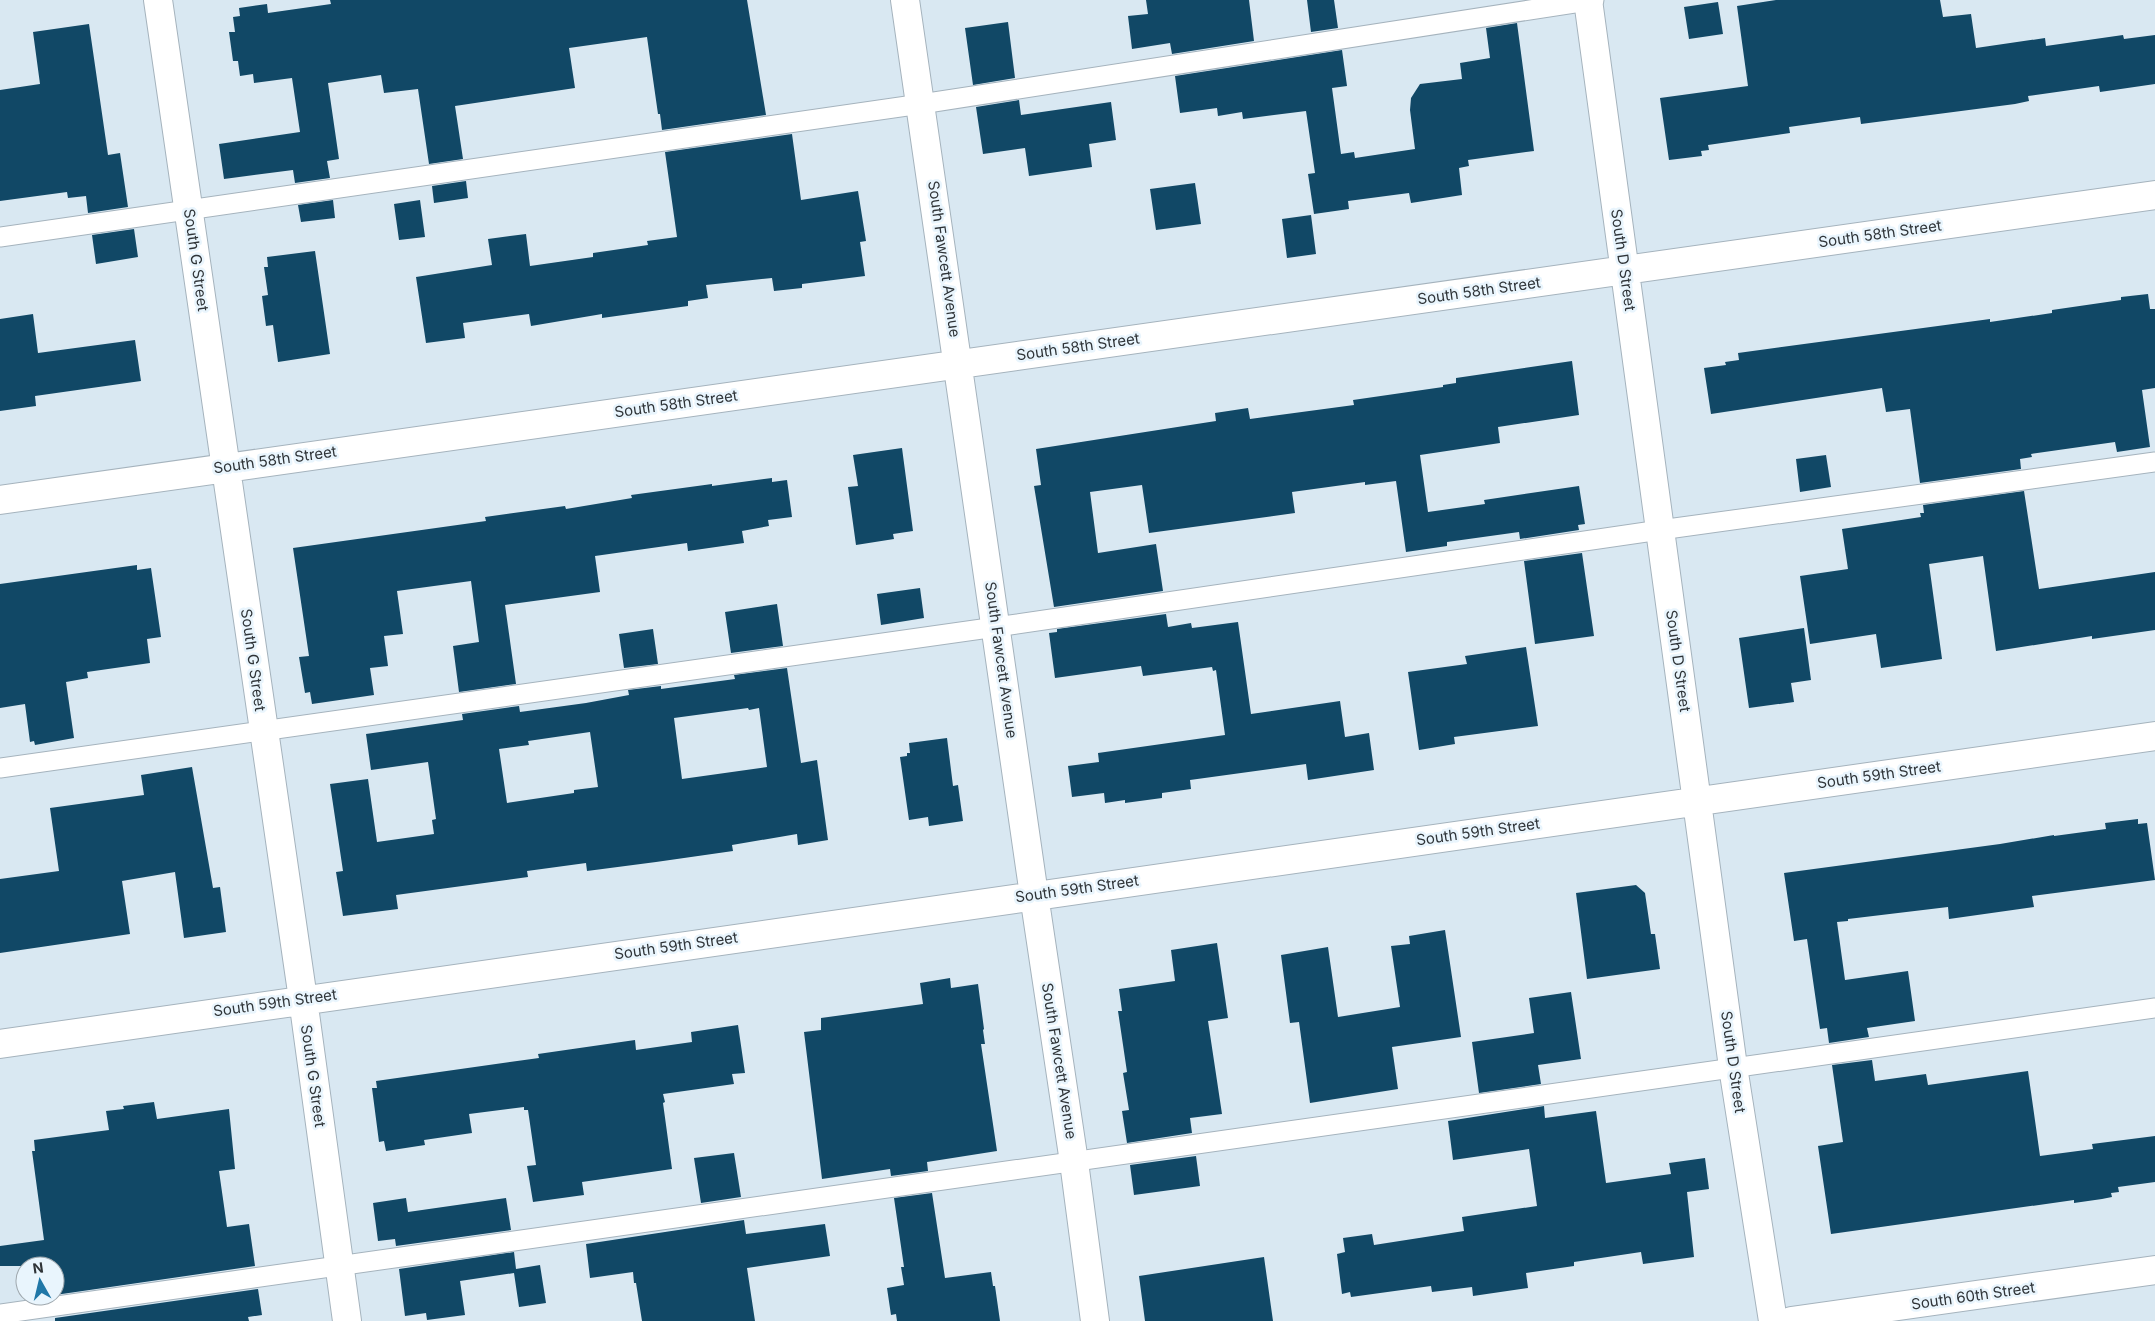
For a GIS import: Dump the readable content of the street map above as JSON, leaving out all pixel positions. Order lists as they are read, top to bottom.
{
  "streets": {
    "street": [
      "South 58th Street",
      "South Fawcett Avenue",
      "South G Street",
      "South D Street",
      "South 59th Street",
      "South 60th Street"
    ]
  },
  "crossings": [
    ["South 58th Street", "South Fawcett Avenue"],
    ["South 58th Street", "South G Street"],
    ["South 58th Street", "South D Street"],
    ["South Fawcett Avenue", "South 59th Street"],
    ["South G Street", "South 59th Street"],
    ["South D Street", "South 59th Street"]
  ],
  "north": "top"
}
